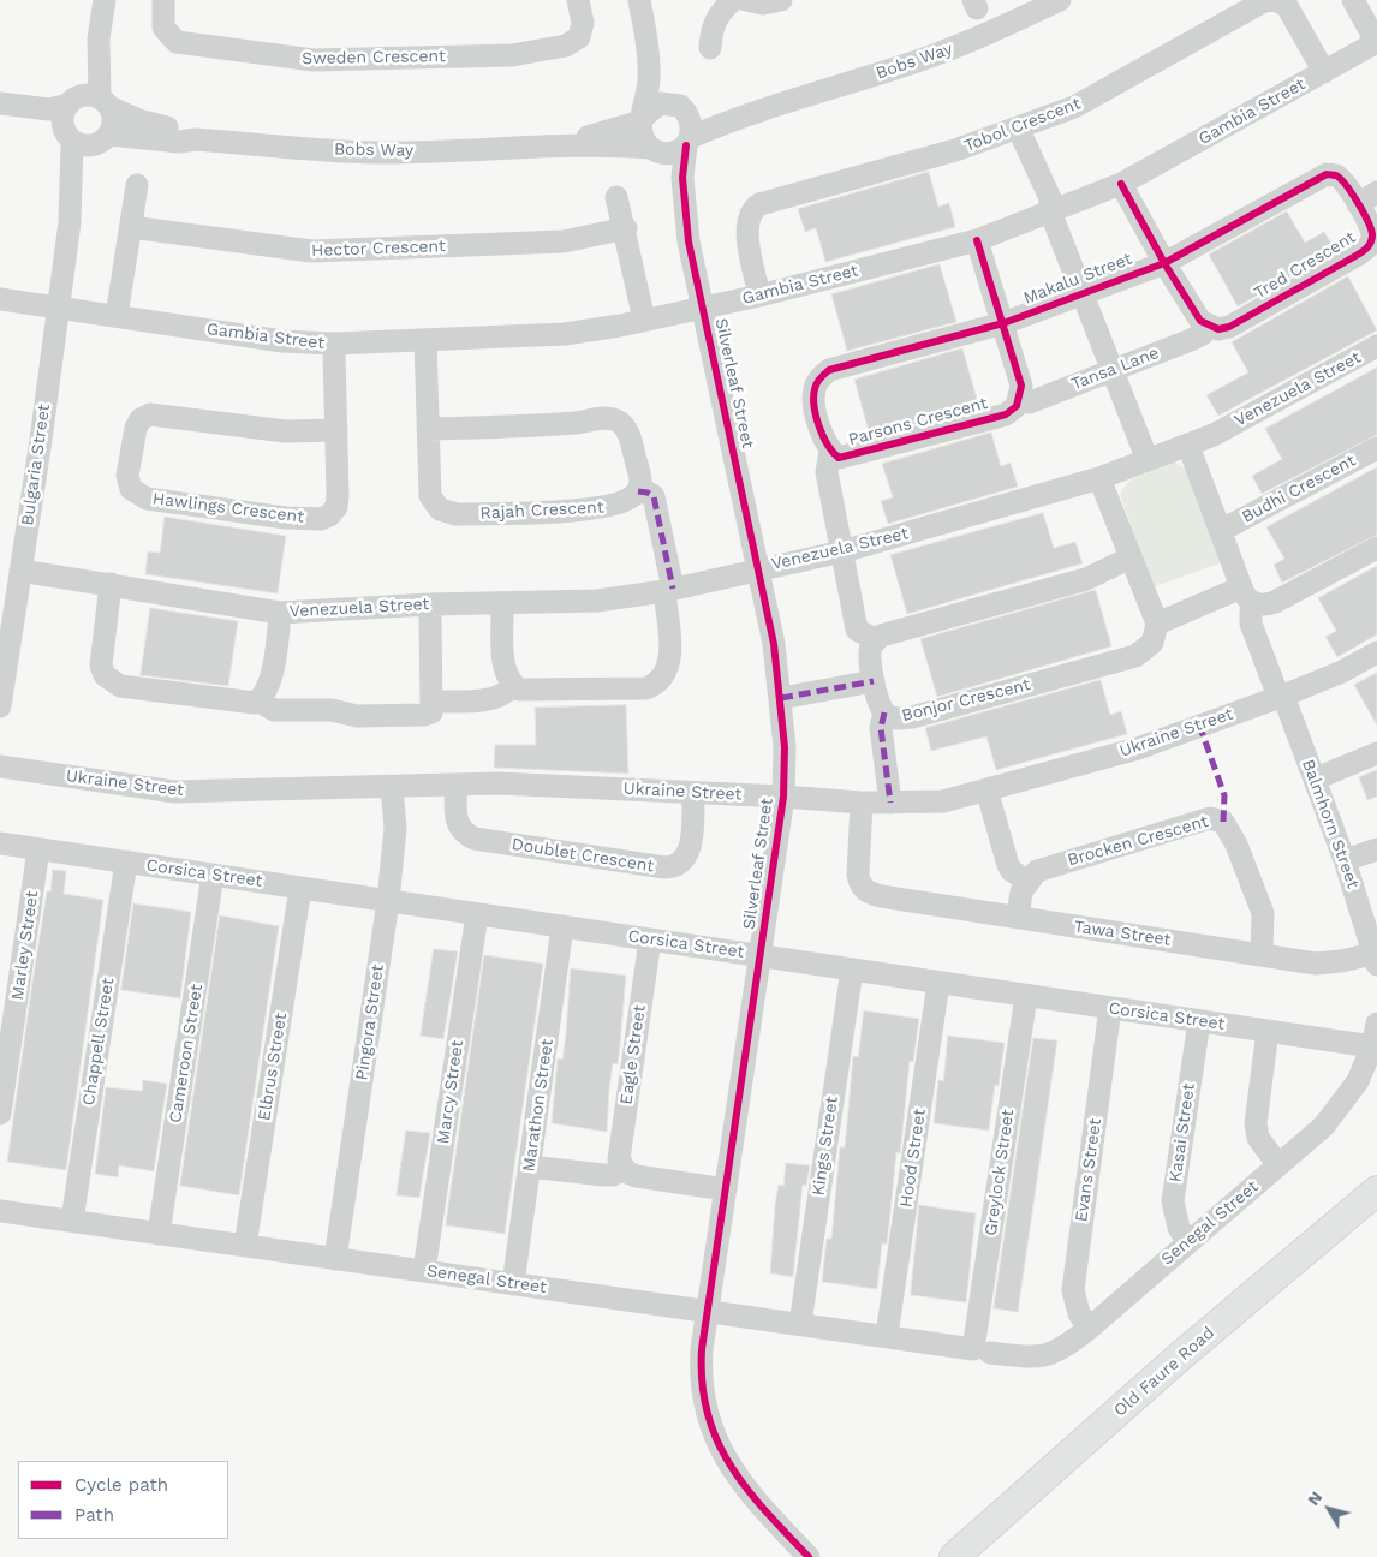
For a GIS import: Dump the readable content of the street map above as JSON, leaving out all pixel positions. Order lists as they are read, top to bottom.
{
  "streets": {
    "main road": ["Old Faure Road"],
    "street": [
      "Sweden Crescent",
      "Bobs Way",
      "Gambia Street",
      "Tobol Crescent",
      "Hector Crescent",
      "Tred Crescent",
      "Makalu Street",
      "Tansa Lane",
      "Silverleaf Street",
      "Venezuela Street",
      "Parsons Crescent",
      "Bulgaria Street",
      "Budhi Crescent",
      "Hawlings Crescent",
      "Rajah Crescent",
      "Bonjor Crescent",
      "Ukraine Street",
      "Balmhorn Street",
      "Brocken Crescent",
      "Doublet Crescent",
      "Corsica Street",
      "Tawa Street",
      "Marley Street",
      "Pingora Street",
      "Chappell Street",
      "Cameroon Street",
      "Eagle Street",
      "Elbrus Street",
      "Marcy Street",
      "Marathon Street",
      "Kasai Street",
      "Kings Street",
      "Hood Street",
      "Evans Street",
      "Greylock Street",
      "Senegal Street"
    ]
  },
  "crossings": [
    ["Bobs Way", "Silverleaf Street"],
    ["Bobs Way", "Bulgaria Street"],
    ["Gambia Street", "Tobol Crescent"],
    ["Gambia Street", "Silverleaf Street"],
    ["Gambia Street", "Bulgaria Street"],
    ["Gambia Street", "Hawlings Crescent"],
    ["Gambia Street", "Rajah Crescent"],
    ["Tred Crescent", "Makalu Street"],
    ["Tred Crescent", "Tansa Lane"],
    ["Makalu Street", "Parsons Crescent"],
    ["Tansa Lane", "Parsons Crescent"],
    ["Silverleaf Street", "Venezuela Street"],
    ["Silverleaf Street", "Ukraine Street"],
    ["Silverleaf Street", "Corsica Street"],
    ["Silverleaf Street", "Senegal Street"],
    ["Venezuela Street", "Bulgaria Street"],
    ["Venezuela Street", "Budhi Crescent"],
    ["Budhi Crescent", "Balmhorn Street"],
    ["Ukraine Street", "Balmhorn Street"],
    ["Ukraine Street", "Doublet Crescent"],
    ["Ukraine Street", "Tawa Street"],
    ["Ukraine Street", "Pingora Street"],
    ["Balmhorn Street", "Tawa Street"],
    ["Brocken Crescent", "Tawa Street"],
    ["Corsica Street", "Marley Street"],
    ["Corsica Street", "Pingora Street"],
    ["Corsica Street", "Chappell Street"],
    ["Corsica Street", "Cameroon Street"],
    ["Corsica Street", "Eagle Street"],
    ["Corsica Street", "Elbrus Street"],
    ["Corsica Street", "Marcy Street"],
    ["Corsica Street", "Marathon Street"],
    ["Corsica Street", "Kasai Street"],
    ["Corsica Street", "Kings Street"],
    ["Corsica Street", "Hood Street"],
    ["Corsica Street", "Evans Street"],
    ["Corsica Street", "Greylock Street"],
    ["Corsica Street", "Senegal Street"],
    ["Pingora Street", "Senegal Street"],
    ["Chappell Street", "Senegal Street"],
    ["Cameroon Street", "Senegal Street"],
    ["Elbrus Street", "Senegal Street"],
    ["Marcy Street", "Senegal Street"],
    ["Marathon Street", "Senegal Street"],
    ["Kasai Street", "Senegal Street"],
    ["Kings Street", "Senegal Street"],
    ["Hood Street", "Senegal Street"],
    ["Evans Street", "Senegal Street"],
    ["Greylock Street", "Senegal Street"]
  ],
  "legend": ["Cycle path", "Path"],
  "north": "top left"
}
